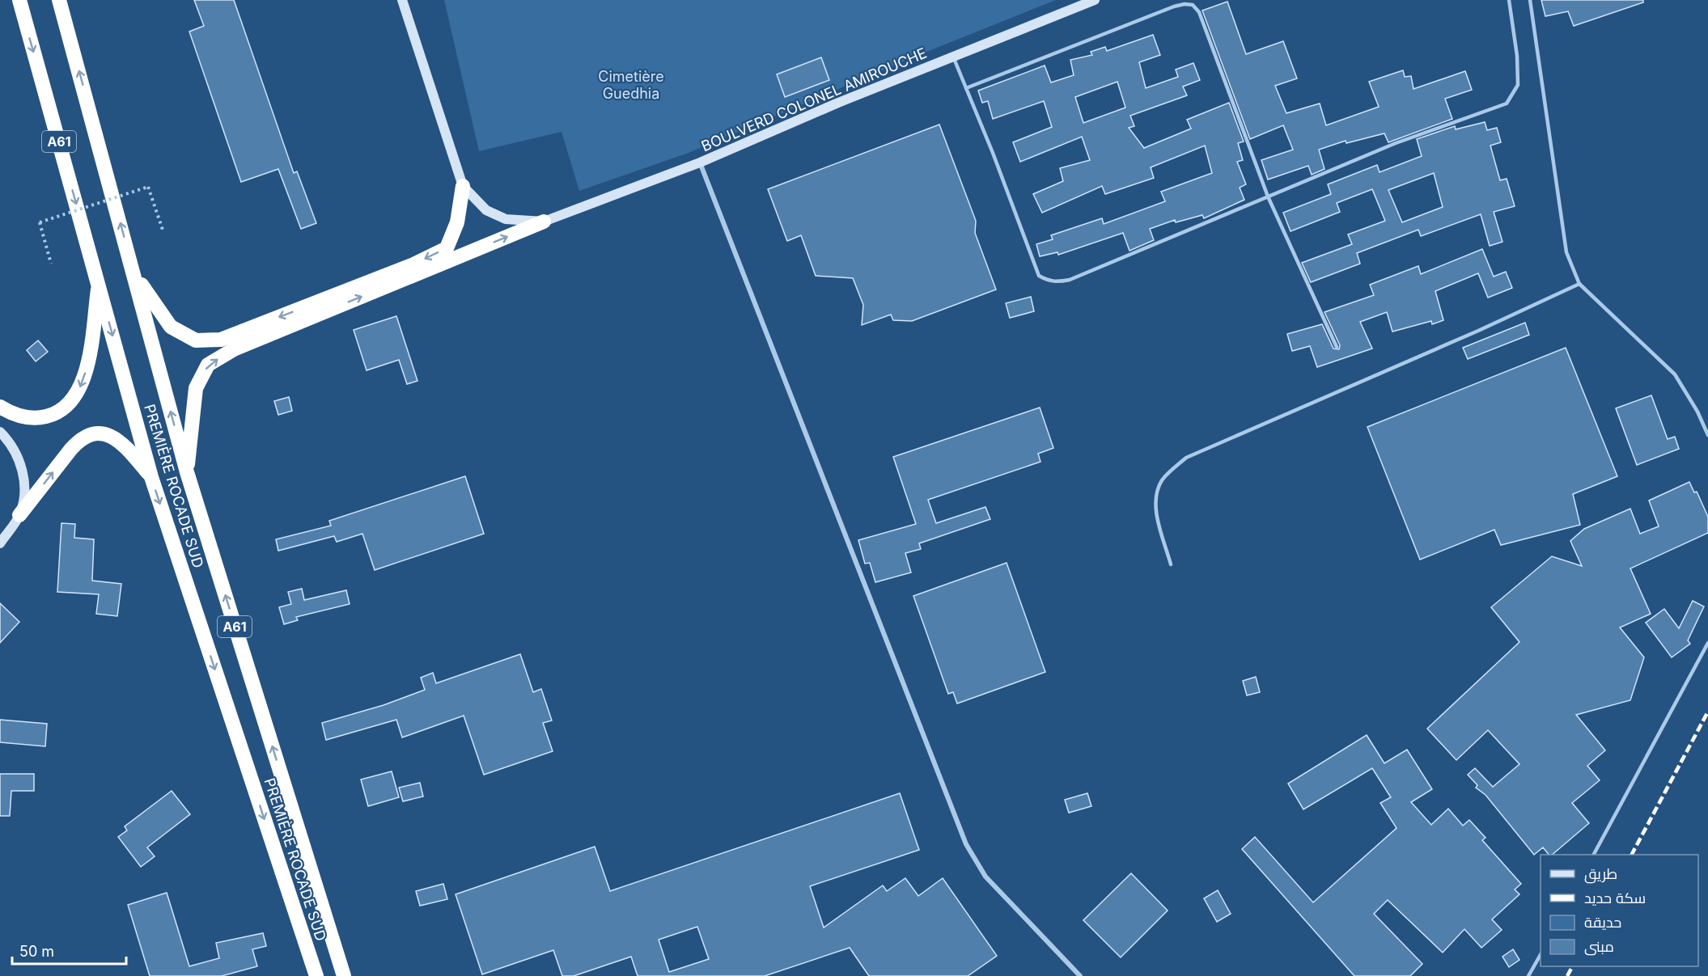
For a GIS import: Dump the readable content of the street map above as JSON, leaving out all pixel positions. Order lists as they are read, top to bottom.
{
  "streets": {
    "highway": ["A61", "PREMIÈRE ROCADE SUD"],
    "main road": ["BOULVERD COLONEL AMIROUCHE"]
  },
  "parks": ["Cimetière Guedhia"],
  "legend": [
    "طريق",
    "سكة حديد",
    "حديقة",
    "مبنى"
  ],
  "scale_bar": "50 m"
}
